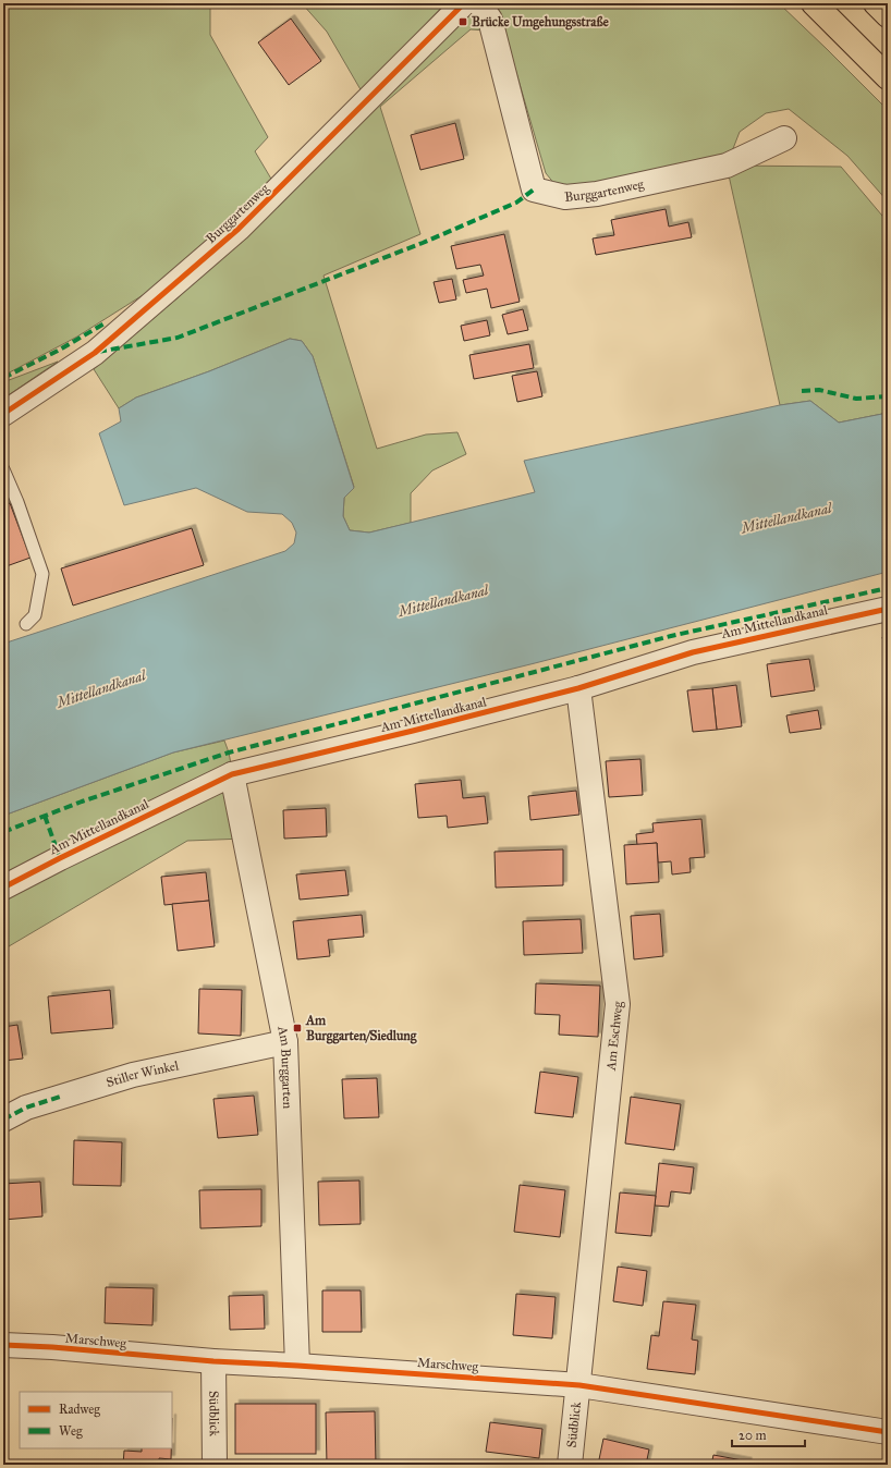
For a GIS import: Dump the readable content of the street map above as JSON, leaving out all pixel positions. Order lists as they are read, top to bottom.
{
  "streets": {
    "street": [
      "Burggartenweg",
      "Am Mittellandkanal",
      "Am Eschweg",
      "Am Burggarten",
      "Stiller Winkel",
      "Marschweg",
      "Südblick"
    ]
  },
  "crossings": [
    ["Am Mittellandkanal", "Am Eschweg"],
    ["Am Mittellandkanal", "Am Burggarten"],
    ["Am Eschweg", "Marschweg"],
    ["Am Eschweg", "Südblick"],
    ["Am Burggarten", "Stiller Winkel"],
    ["Am Burggarten", "Marschweg"],
    ["Marschweg", "Südblick"]
  ],
  "water": ["Mittellandkanal"],
  "places": {
    "transit": ["Brücke Umgehungsstraße", "Am Burggarten/Siedlung"]
  },
  "legend": ["Radweg", "Weg"],
  "scale_bar": "20 m"
}
